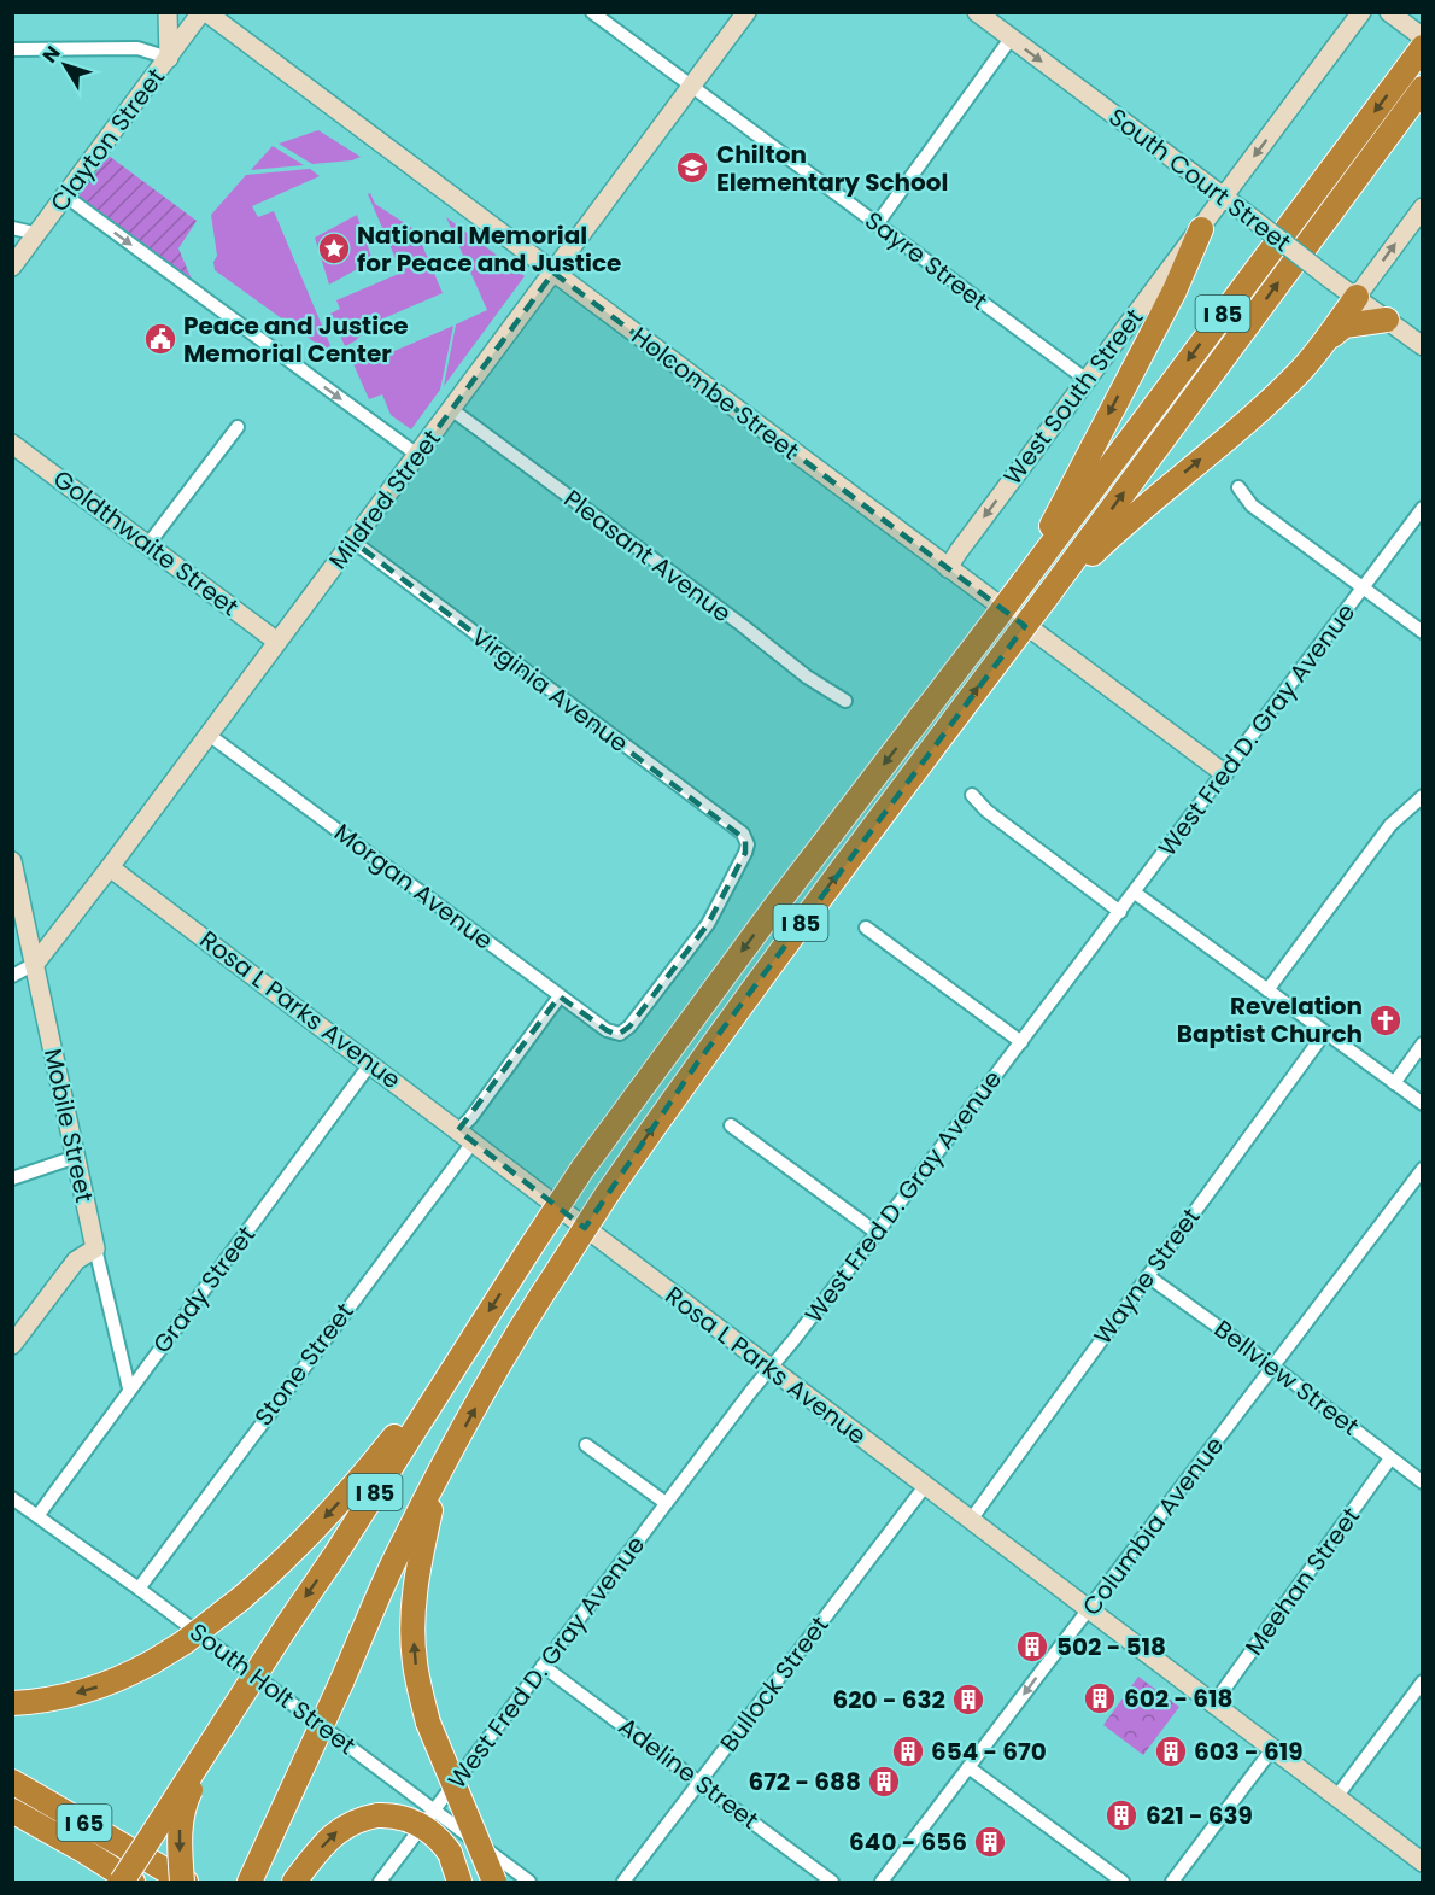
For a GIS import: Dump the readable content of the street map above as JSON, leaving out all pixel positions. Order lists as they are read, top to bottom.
{
  "streets": {
    "highway": ["I 85", "I 65"],
    "street": [
      "Clayton Street",
      "South Court Street",
      "Sayre Street",
      "Holcombe Street",
      "West South Street",
      "Mildred Street",
      "Goldthwaite Street",
      "Pleasant Avenue",
      "Virginia Avenue",
      "West Fred D. Gray Avenue",
      "Morgan Avenue",
      "Rosa L Parks Avenue",
      "Mobile Street",
      "Wayne Street",
      "Grady Street",
      "Stone Street",
      "Bellview Street",
      "Columbia Avenue",
      "Meehan Street",
      "Bullock Street",
      "South Holt Street",
      "Adeline Street"
    ]
  },
  "crossings": [
    ["Clayton Street", "Holcombe Street"],
    ["South Court Street", "West South Street"],
    ["Sayre Street", "West South Street"],
    ["Sayre Street", "Mildred Street"],
    ["Holcombe Street", "West South Street"],
    ["Holcombe Street", "Mildred Street"],
    ["Holcombe Street", "West Fred D. Gray Avenue"],
    ["Mildred Street", "Goldthwaite Street"],
    ["Mildred Street", "Pleasant Avenue"],
    ["Mildred Street", "Virginia Avenue"],
    ["Mildred Street", "Morgan Avenue"],
    ["Mildred Street", "Rosa L Parks Avenue"],
    ["Mildred Street", "Mobile Street"],
    ["Virginia Avenue", "Morgan Avenue"],
    ["West Fred D. Gray Avenue", "Rosa L Parks Avenue"],
    ["West Fred D. Gray Avenue", "South Holt Street"],
    ["West Fred D. Gray Avenue", "Adeline Street"],
    ["Morgan Avenue", "Stone Street"],
    ["Rosa L Parks Avenue", "Wayne Street"],
    ["Rosa L Parks Avenue", "Grady Street"],
    ["Rosa L Parks Avenue", "Stone Street"],
    ["Rosa L Parks Avenue", "Columbia Avenue"],
    ["Rosa L Parks Avenue", "Meehan Street"],
    ["Rosa L Parks Avenue", "Bullock Street"],
    ["Mobile Street", "Grady Street"],
    ["Wayne Street", "Bellview Street"],
    ["Grady Street", "South Holt Street"],
    ["Stone Street", "South Holt Street"],
    ["Bellview Street", "Columbia Avenue"],
    ["Bellview Street", "Meehan Street"],
    ["Bullock Street", "Adeline Street"]
  ],
  "one_way": ["South Court Street", "West South Street"],
  "places": {
    "school or university": ["Chilton Elementary School"],
    "place": ["National Memorial for Peace and Justice"],
    "public building": ["Peace and Justice Memorial Center"],
    "church": ["Revelation Baptist Church"],
    "building": [
      "502 - 518",
      "602 - 618",
      "620 - 632",
      "654 - 670",
      "603 - 619",
      "672 - 688",
      "621 - 639",
      "640 - 656"
    ]
  },
  "north": "top left"
}
